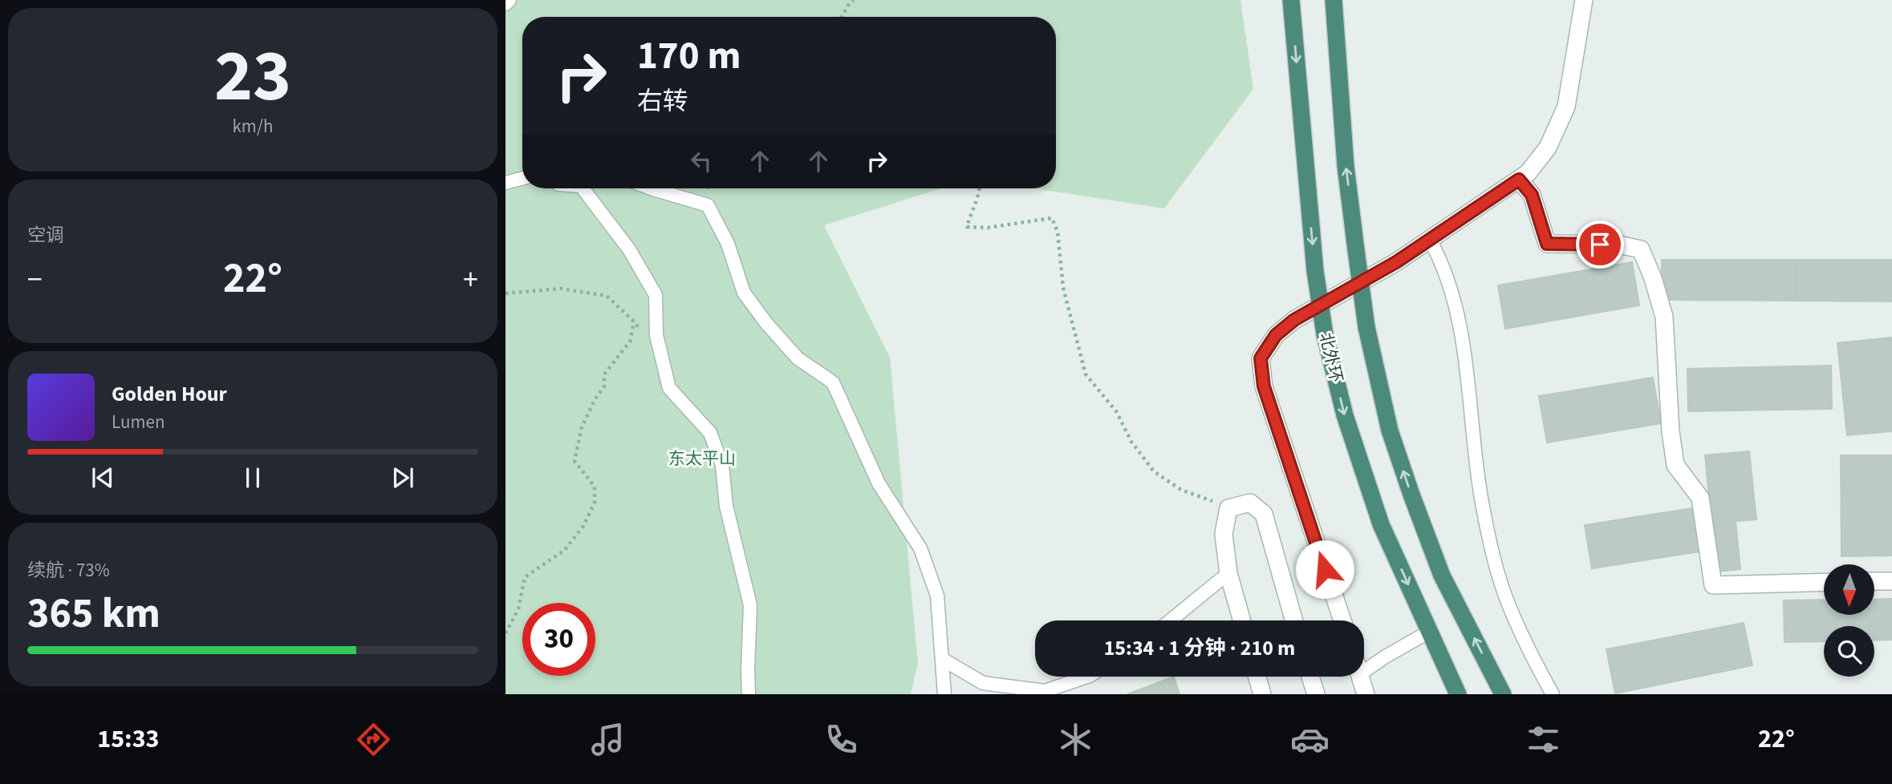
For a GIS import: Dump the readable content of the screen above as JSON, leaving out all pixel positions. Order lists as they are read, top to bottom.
{
  "streets": {
    "highway": ["北外环"]
  },
  "parks": ["东太平山"],
  "north": "bottom",
  "page": {
    "tile": [
      ["23", "km/h"],
      "空调",
      ["续航 · 73%", "365 km"]
    ],
    "turn": ["170 m", "右转"],
    "heat": ["−", "22°", "+"],
    "song": ["Golden Hour", "Lumen"],
    "limit": "30",
    "trip": "15:34 · 1 分钟 · 210 m",
    "tabs": ["15:33", "22°"]
  }
}
